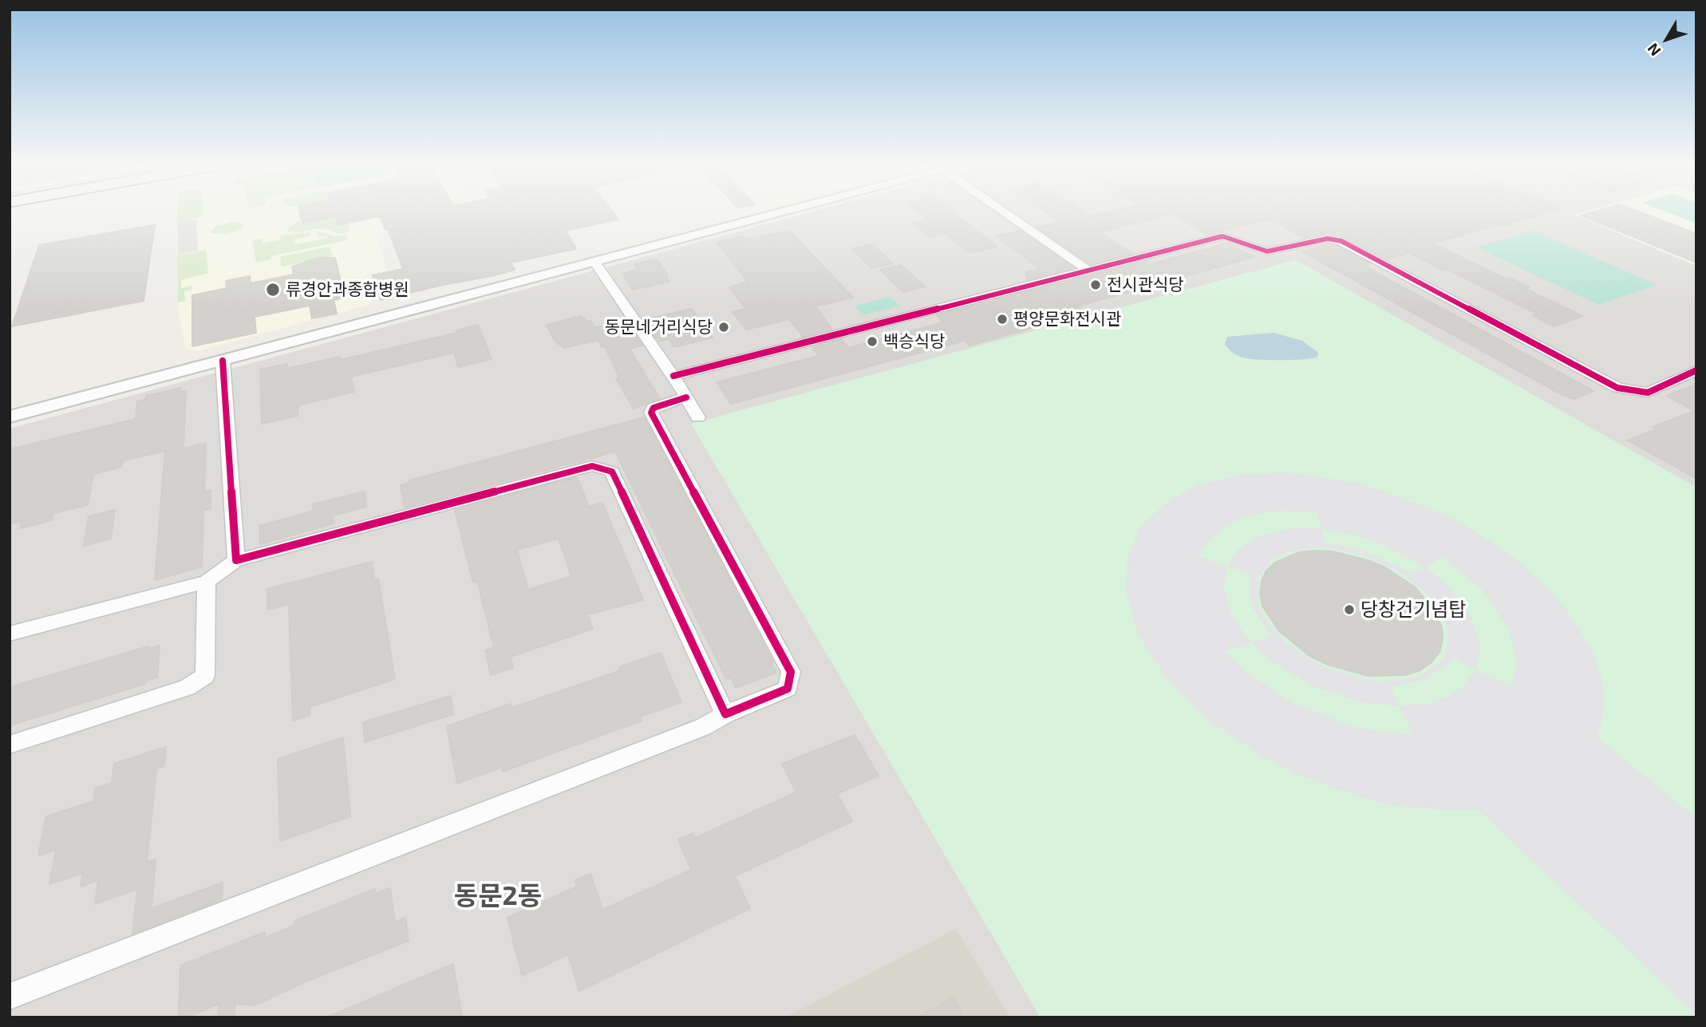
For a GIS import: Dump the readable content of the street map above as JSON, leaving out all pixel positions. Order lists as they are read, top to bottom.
{
  "districts": ["동문2동"],
  "places": [
    "전시관식당",
    "류경안과종합병원",
    "평양문화전시관",
    "동문네거리식당",
    "백승식당",
    "당창건기념탑"
  ],
  "north": "bottom left"
}
